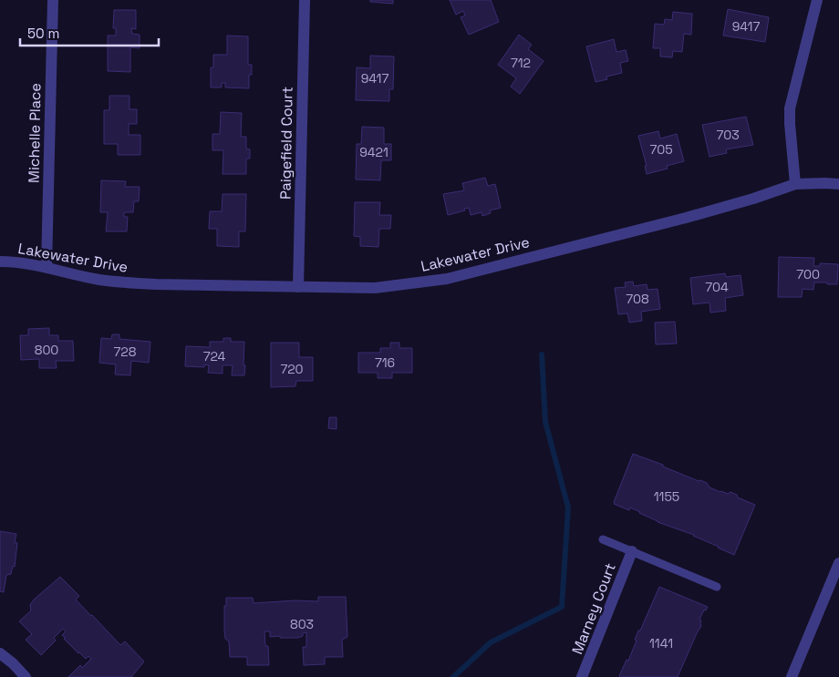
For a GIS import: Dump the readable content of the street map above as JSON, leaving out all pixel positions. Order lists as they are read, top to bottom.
{
  "streets": {
    "street": [
      "Michelle Place",
      "Paigefield Court",
      "Lakewater Drive",
      "Marney Court"
    ]
  },
  "crossings": [
    ["Michelle Place", "Lakewater Drive"],
    ["Paigefield Court", "Lakewater Drive"]
  ],
  "house_numbers": [
    "9417",
    "712",
    "9417",
    "703",
    "705",
    "9421",
    "700",
    "704",
    "708",
    "800",
    "728",
    "724",
    "716",
    "720",
    "1155",
    "803",
    "1141"
  ],
  "scale_bar": "50 m"
}
